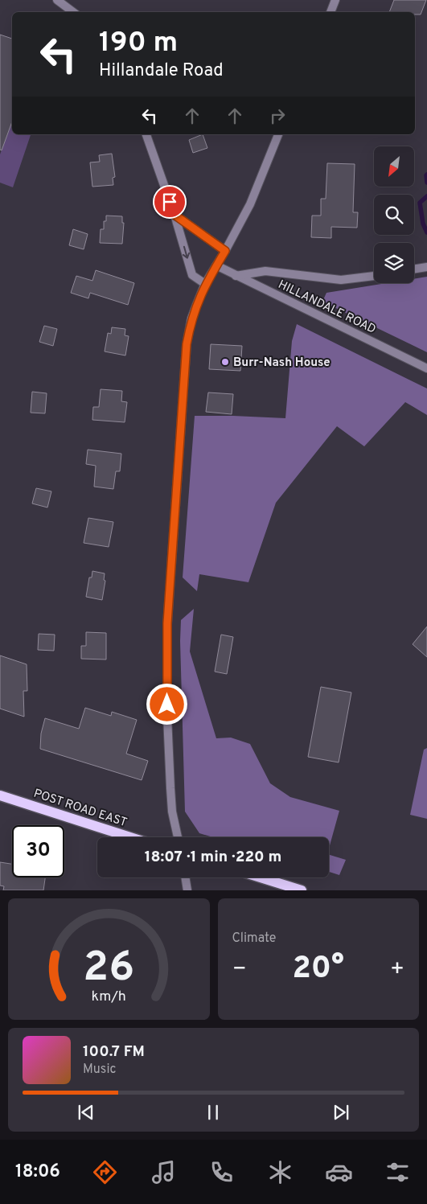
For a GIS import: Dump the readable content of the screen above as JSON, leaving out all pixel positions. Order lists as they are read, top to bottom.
{
  "streets": {
    "main road": ["POST ROAD EAST"],
    "street": ["HILLANDALE ROAD"]
  },
  "places": ["Burr-Nash House"],
  "north": "bottom left",
  "page": {
    "turn": ["190 m", "Hillandale Road"],
    "limit": "30",
    "trip": "18:07 · 1 min · 220 m",
    "tile": "Climate",
    "heat": ["−", "20°", "+"],
    "song": ["100.7 FM", "Music"],
    "tabs": "18:06",
    "gauge": ["26", "km/h"]
  }
}
